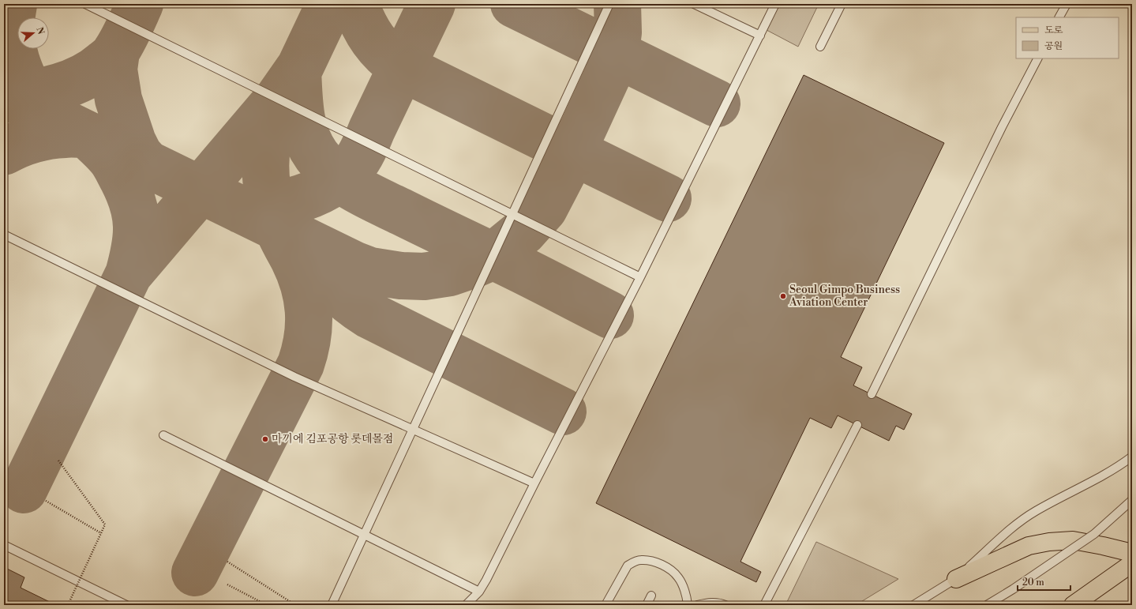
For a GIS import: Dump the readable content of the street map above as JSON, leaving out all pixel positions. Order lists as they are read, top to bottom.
{
  "places": ["Seoul Gimpo Business Aviation Center", "마끼에 김포공항 롯데몰점"],
  "legend": ["도로", "공원"],
  "scale_bar": "20 m",
  "north": "right"
}
